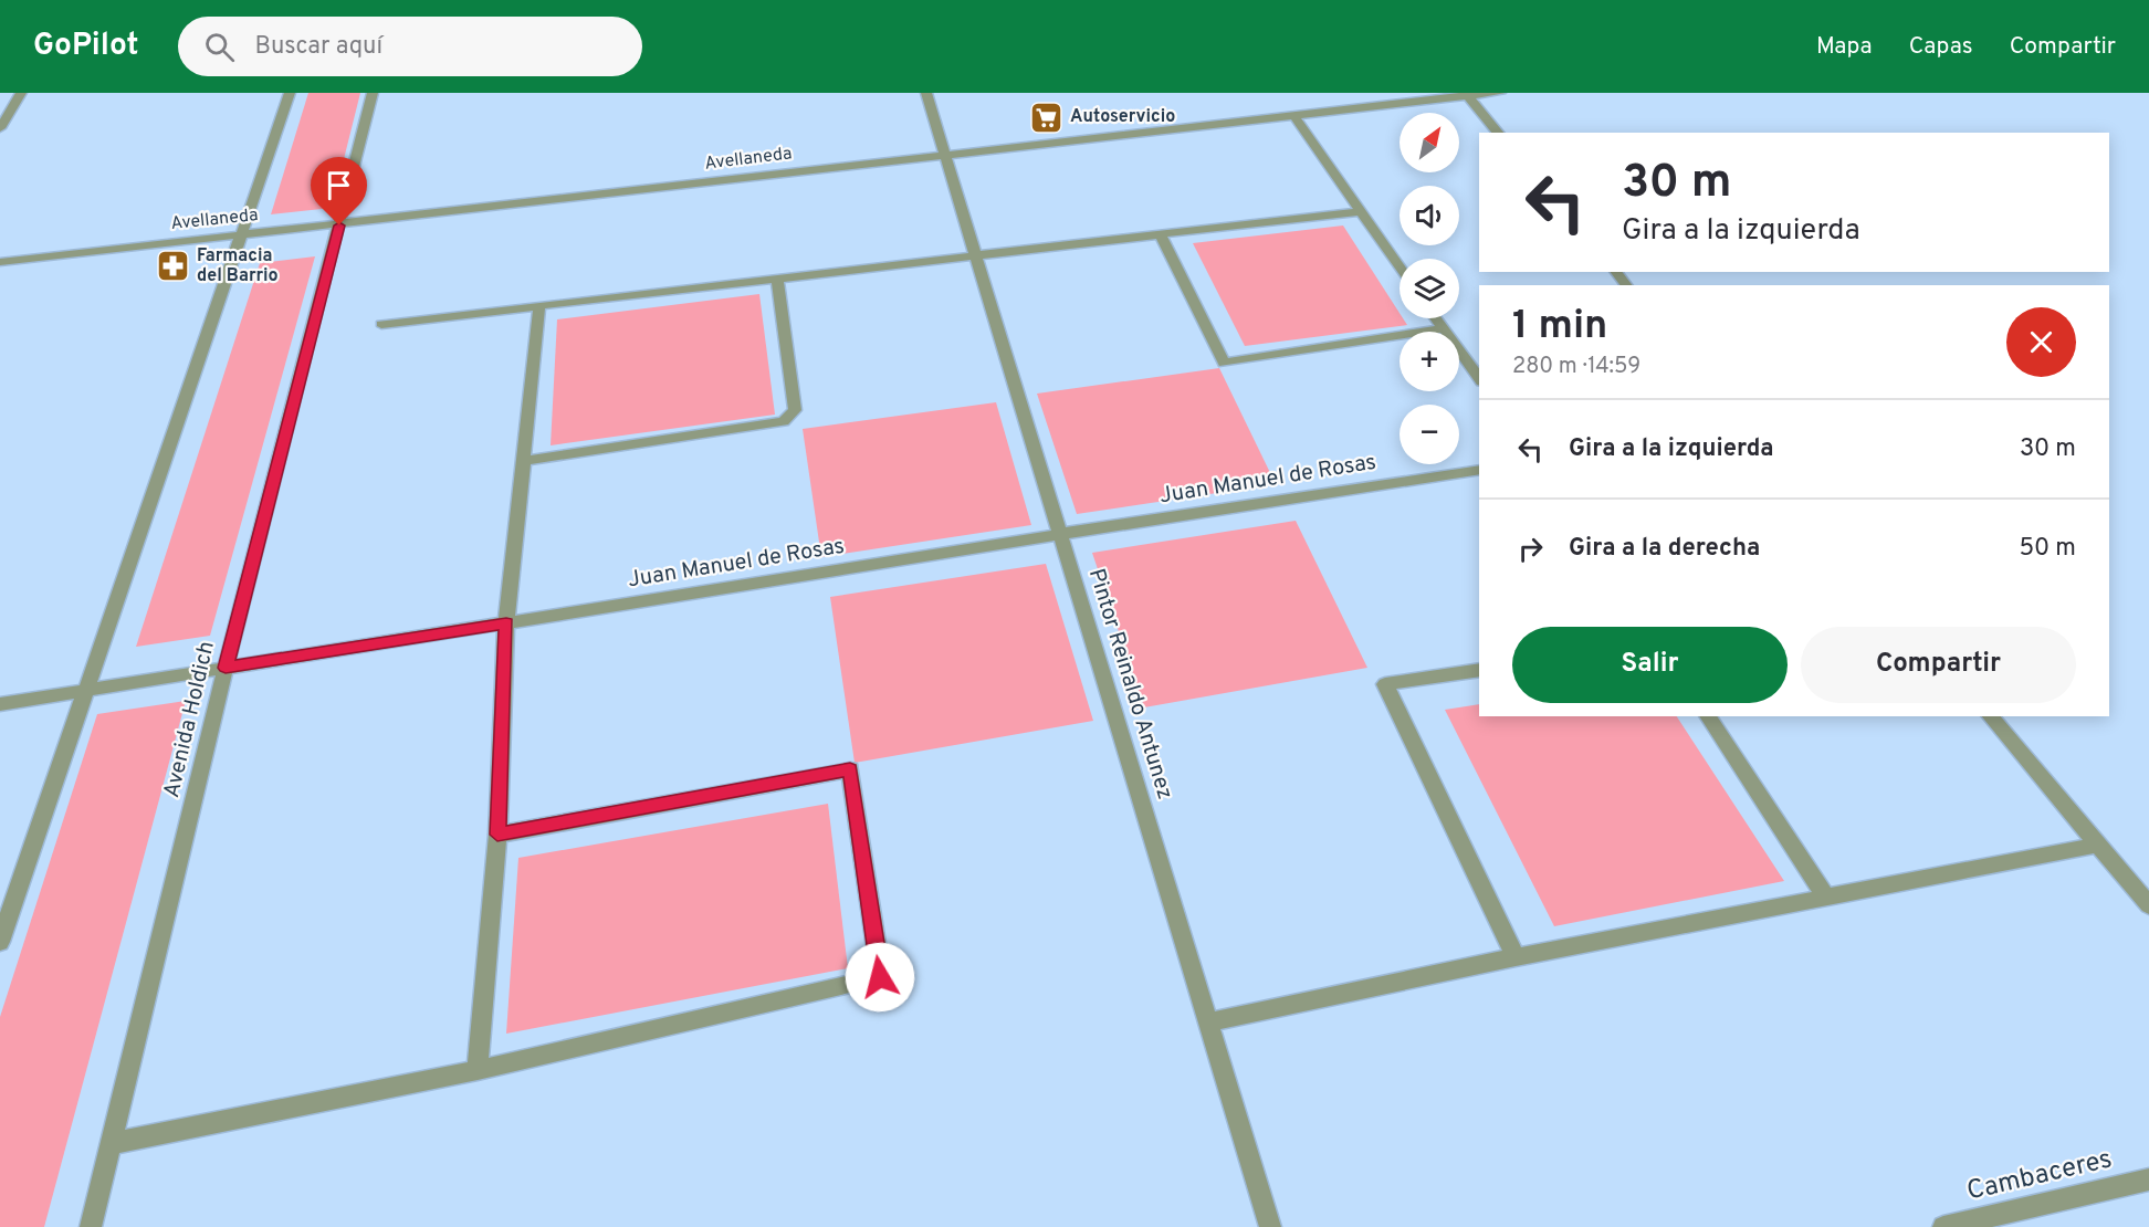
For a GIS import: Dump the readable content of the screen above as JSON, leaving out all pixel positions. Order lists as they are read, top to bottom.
{
  "streets": {
    "street": [
      "Avellaneda",
      "Juan Manuel de Rosas",
      "Pintor Reinaldo Antunez",
      "Avenida Holdich",
      "Cambaceres"
    ]
  },
  "crossings": [
    ["Avellaneda", "Pintor Reinaldo Antunez"],
    ["Avellaneda", "Avenida Holdich"],
    ["Juan Manuel de Rosas", "Pintor Reinaldo Antunez"],
    ["Juan Manuel de Rosas", "Avenida Holdich"]
  ],
  "places": {
    "supermarket": ["Autoservicio"],
    "pharmacy": ["Farmacia del Barrio"]
  },
  "north": "top right",
  "page": {
    "header": "GoPilot",
    "search": "Buscar aquí",
    "nav": ["Mapa", "Capas", "Compartir"],
    "map_buttons": ["+", "−"],
    "turn": ["30 m", "Gira a la izquierda"],
    "heading": ["1 min", "280 m · 14:59"],
    "list": [
      {
        "name": "Gira a la izquierda",
        "value": "30 m"
      },
      {
        "name": "Gira a la derecha",
        "value": "50 m"
      }
    ],
    "buttons": ["Salir", "Compartir"]
  }
}
